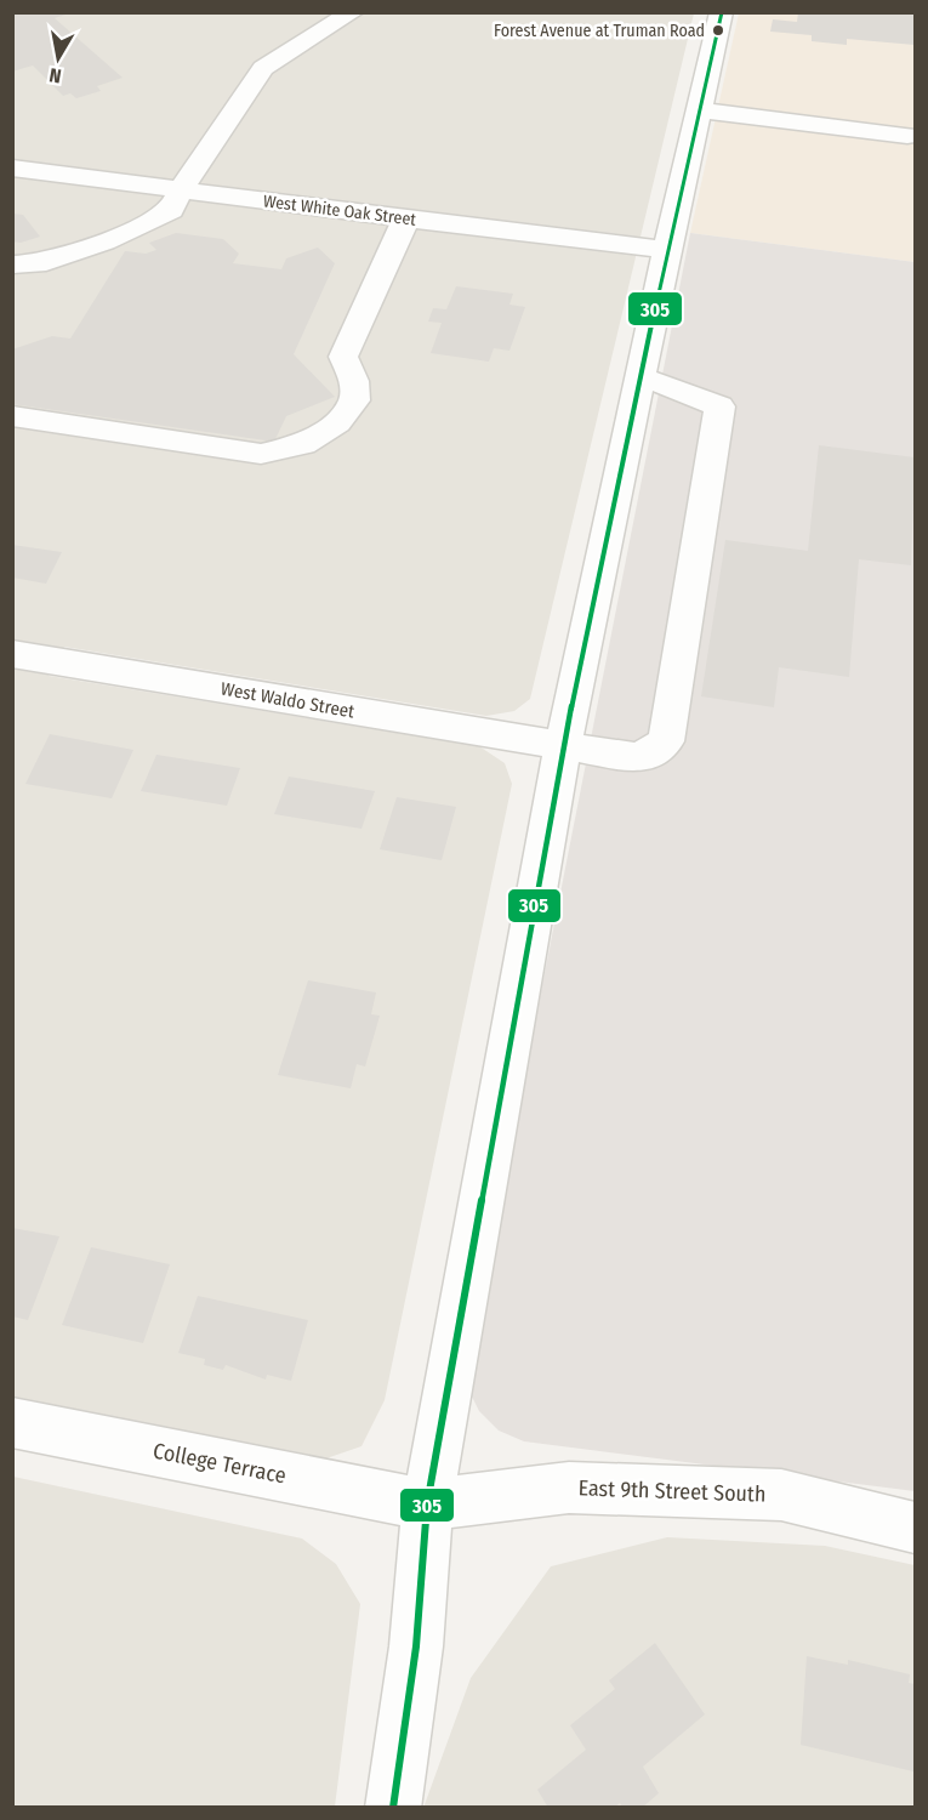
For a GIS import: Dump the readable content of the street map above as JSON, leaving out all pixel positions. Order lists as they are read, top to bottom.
{
  "streets": {
    "street": [
      "West White Oak Street",
      "West Waldo Street",
      "College Terrace",
      "East 9th Street South"
    ]
  },
  "crossings": [
    ["College Terrace", "East 9th Street South"]
  ],
  "places": ["Forest Avenue at Truman Road"],
  "lines": ["transit line 305"],
  "north": "bottom"
}
